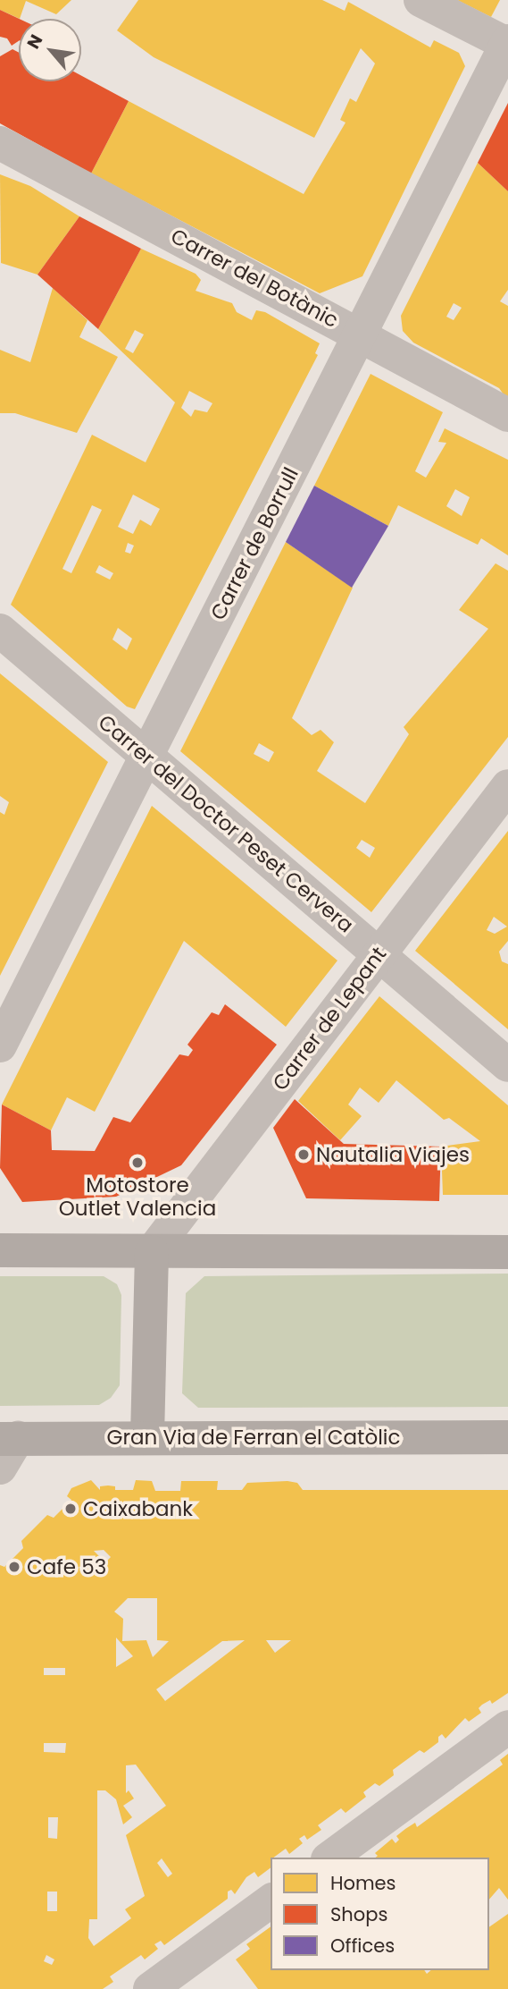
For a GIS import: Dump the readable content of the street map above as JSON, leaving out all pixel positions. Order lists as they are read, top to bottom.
{
  "streets": {
    "main road": ["Gran Via de Ferran el Catòlic"],
    "street": [
      "Carrer del Botànic",
      "Carrer de Borrull",
      "Carrer del Doctor Peset Cervera",
      "Carrer de Lepant"
    ]
  },
  "crossings": [
    ["Carrer del Botànic", "Carrer de Borrull"],
    ["Carrer de Borrull", "Carrer del Doctor Peset Cervera"],
    ["Carrer del Doctor Peset Cervera", "Carrer de Lepant"]
  ],
  "places": [
    "Nautalia Viajes",
    "Motostore Outlet Valencia",
    "Caixabank",
    "Cafe 53"
  ],
  "legend": ["Homes", "Shops", "Offices"],
  "north": "top left"
}
